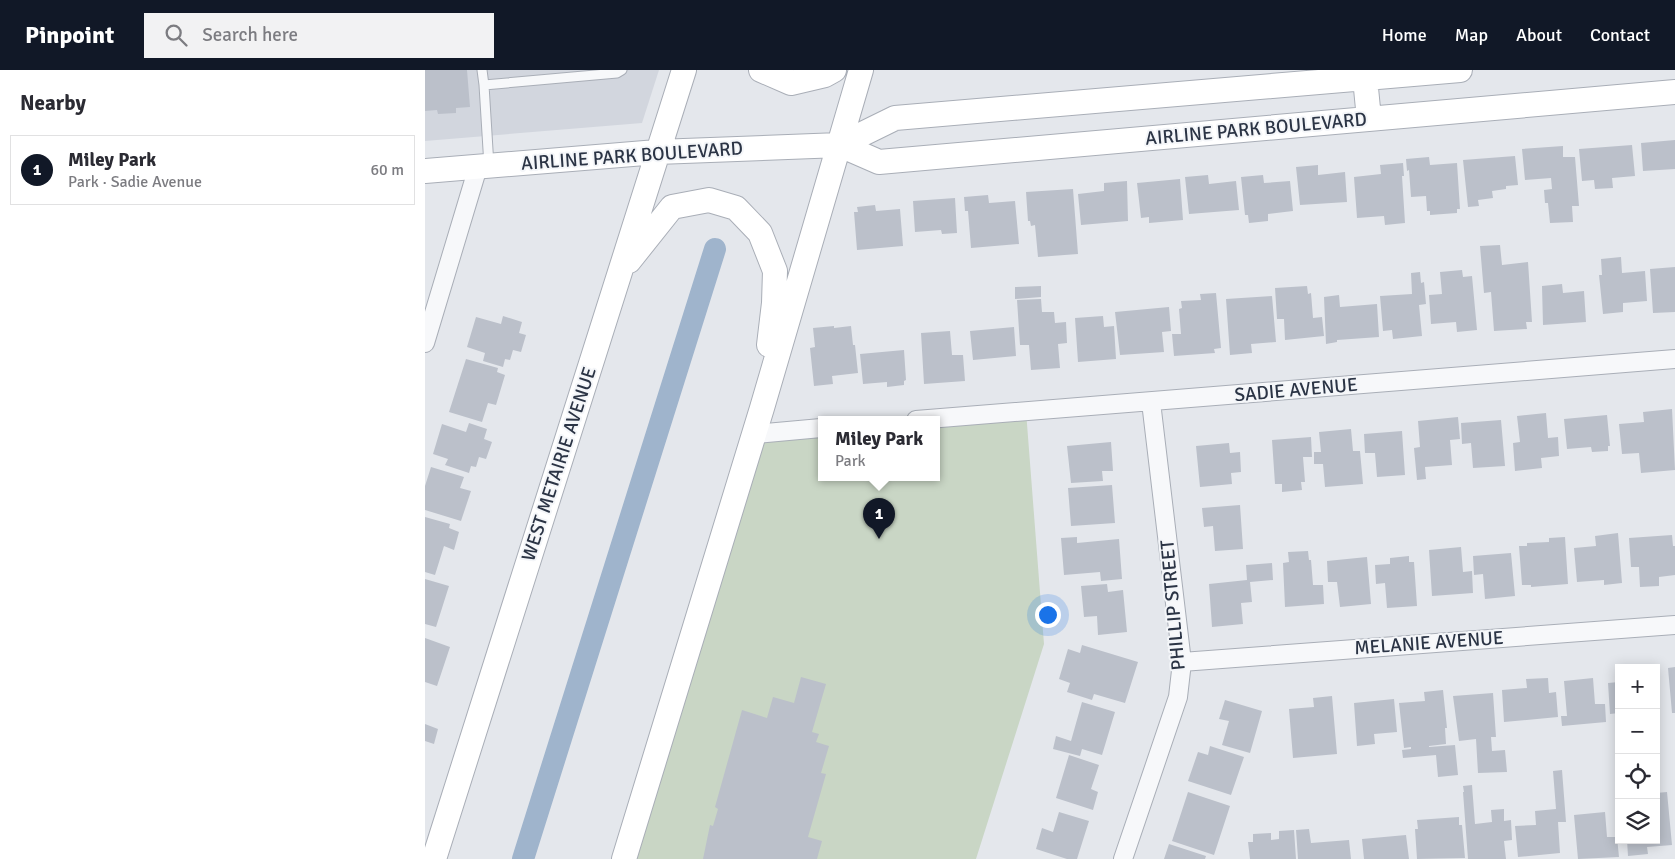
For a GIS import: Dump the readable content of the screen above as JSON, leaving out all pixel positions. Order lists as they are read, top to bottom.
{
  "streets": {
    "main road": ["AIRLINE PARK BOULEVARD", "WEST METAIRIE AVENUE"],
    "street": ["SADIE AVENUE", "PHILLIP STREET", "MELANIE AVENUE"]
  },
  "crossings": [
    ["AIRLINE PARK BOULEVARD", "WEST METAIRIE AVENUE"],
    ["SADIE AVENUE", "PHILLIP STREET"],
    ["PHILLIP STREET", "MELANIE AVENUE"]
  ],
  "page": {
    "header": "Pinpoint",
    "search": "Search here",
    "nav": [
      "Home",
      "Map",
      "About",
      "Contact"
    ],
    "heading": "Nearby",
    "list": [
      {
        "mark": "1",
        "name": "Miley Park",
        "note": "Park · Sadie Avenue",
        "value": "60 m"
      }
    ],
    "popup": ["Miley Park", "Park"],
    "pins": "1",
    "map_buttons": ["+", "−"]
  }
}
